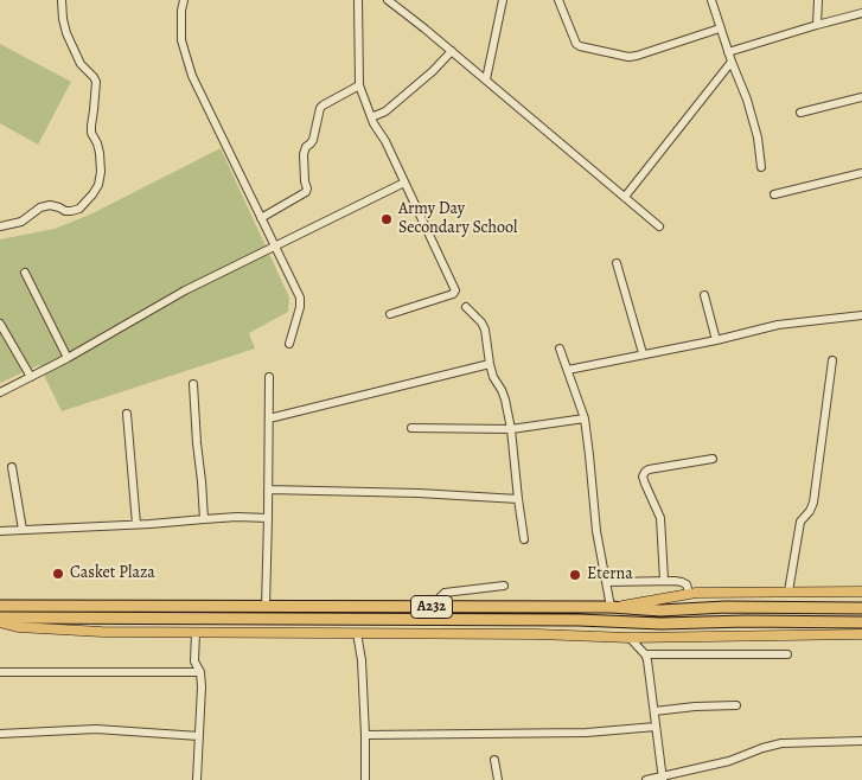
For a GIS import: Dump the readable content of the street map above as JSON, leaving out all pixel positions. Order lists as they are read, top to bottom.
{
  "streets": {
    "highway": ["A232"]
  },
  "places": ["Army Day Secondary School", "Casket Plaza", "Eterna"]
}
